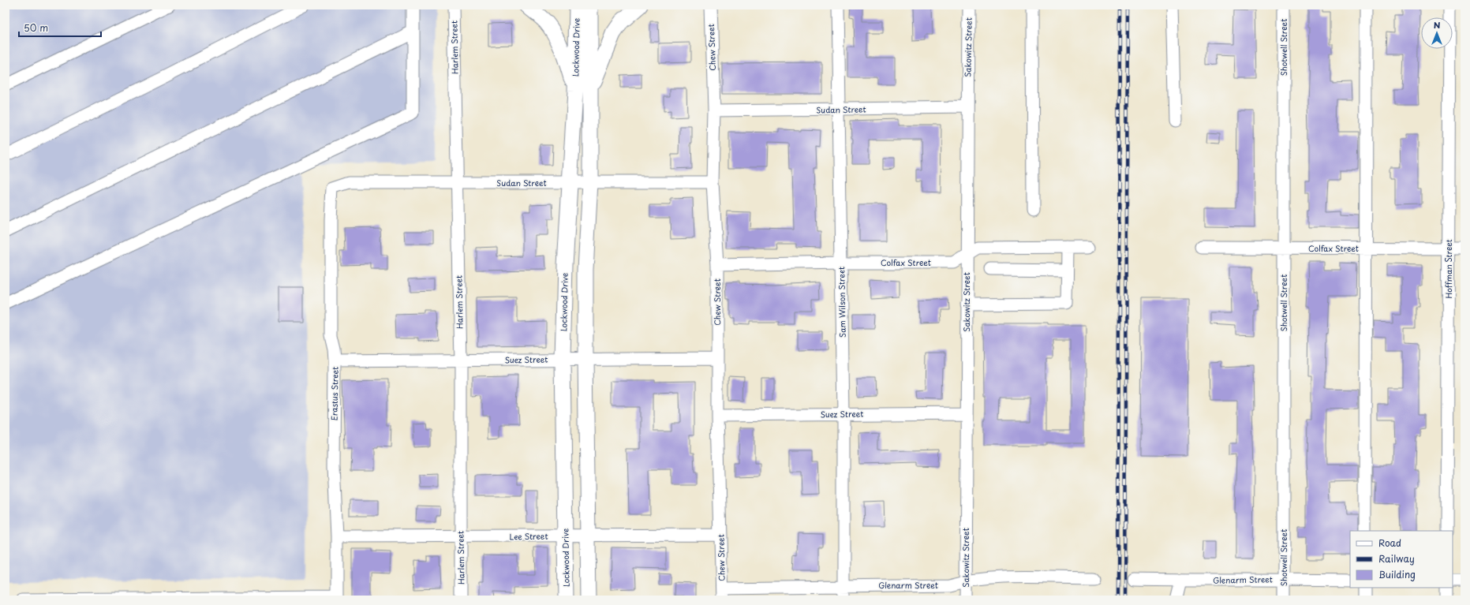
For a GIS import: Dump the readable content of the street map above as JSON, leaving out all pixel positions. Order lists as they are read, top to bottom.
{
  "streets": {
    "main road": ["Lockwood Drive"],
    "street": [
      "Harlem Street",
      "Chew Street",
      "Sakowitz Street",
      "Shotwell Street",
      "Sudan Street",
      "Colfax Street",
      "Hoffman Street",
      "Sam Wilson Street",
      "Suez Street",
      "Erastus Street",
      "Lee Street",
      "Glenarm Street"
    ]
  },
  "crossings": [
    ["Harlem Street", "Sudan Street"],
    ["Harlem Street", "Suez Street"],
    ["Harlem Street", "Lee Street"],
    ["Lockwood Drive", "Sudan Street"],
    ["Lockwood Drive", "Suez Street"],
    ["Lockwood Drive", "Lee Street"],
    ["Chew Street", "Sudan Street"],
    ["Chew Street", "Colfax Street"],
    ["Chew Street", "Suez Street"],
    ["Chew Street", "Lee Street"],
    ["Chew Street", "Glenarm Street"],
    ["Sakowitz Street", "Sudan Street"],
    ["Sakowitz Street", "Colfax Street"],
    ["Sakowitz Street", "Suez Street"],
    ["Sakowitz Street", "Glenarm Street"],
    ["Shotwell Street", "Colfax Street"],
    ["Shotwell Street", "Glenarm Street"],
    ["Sudan Street", "Sam Wilson Street"],
    ["Sudan Street", "Erastus Street"],
    ["Colfax Street", "Hoffman Street"],
    ["Colfax Street", "Sam Wilson Street"],
    ["Sam Wilson Street", "Suez Street"],
    ["Sam Wilson Street", "Glenarm Street"],
    ["Suez Street", "Erastus Street"],
    ["Erastus Street", "Lee Street"]
  ],
  "legend": ["Road", "Railway", "Building"],
  "scale_bar": "50 m",
  "north": "top"
}
